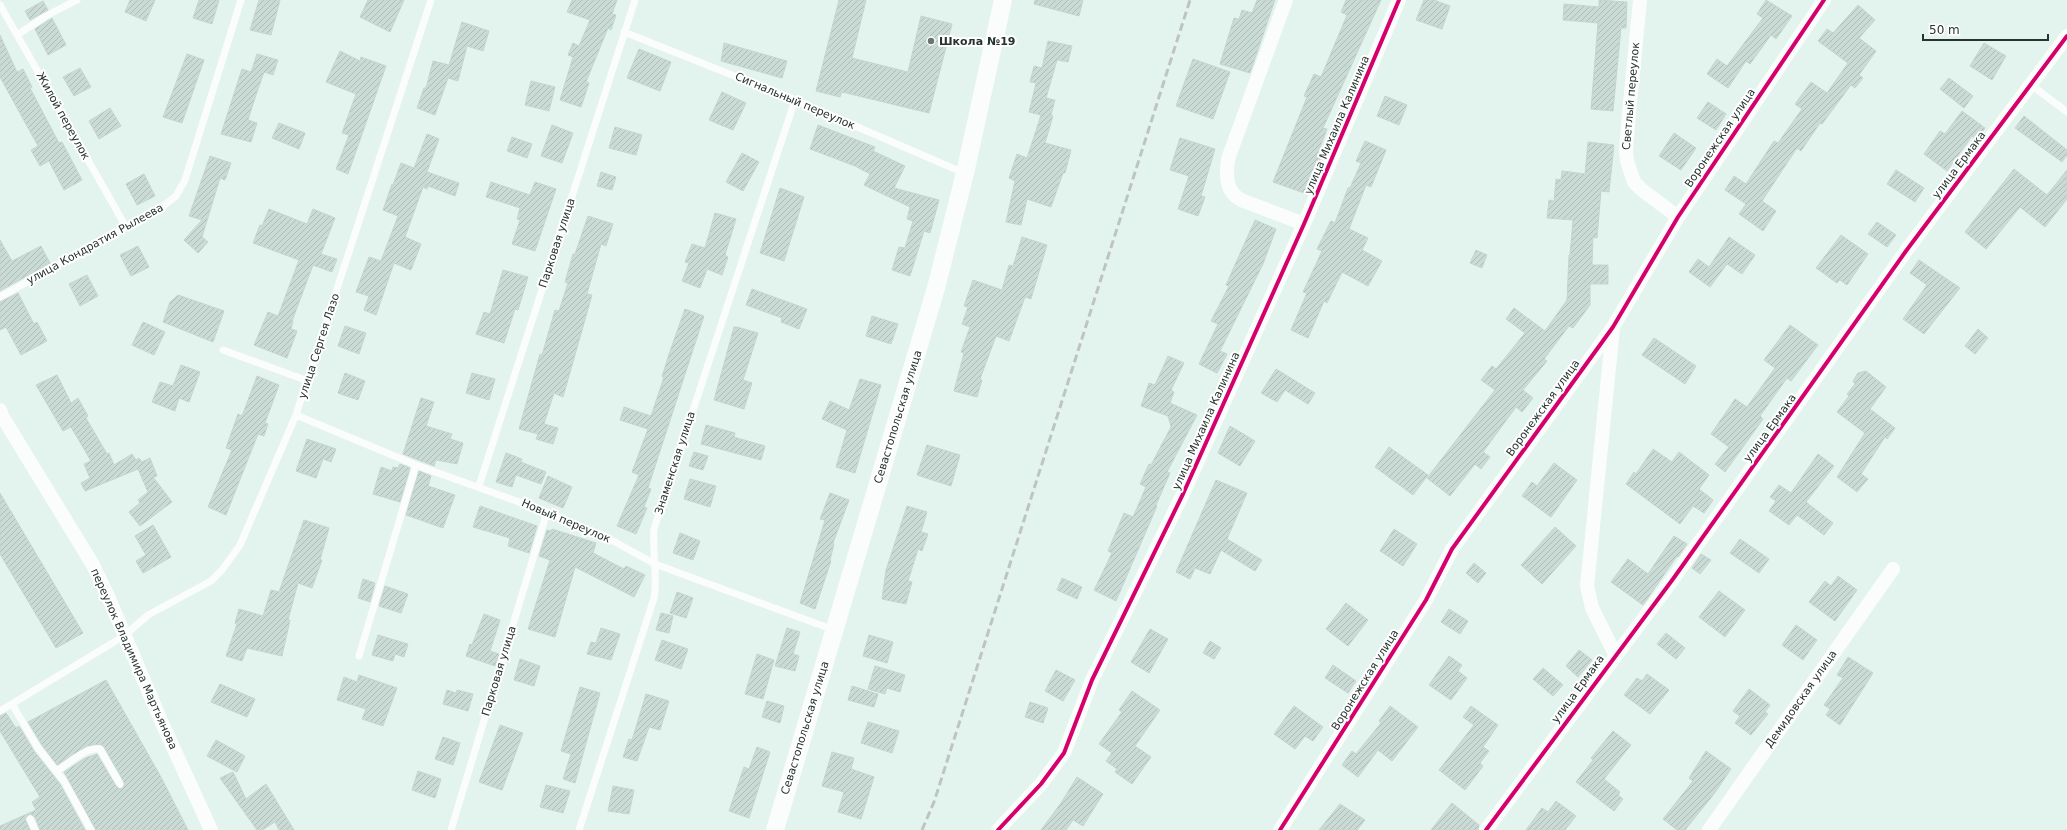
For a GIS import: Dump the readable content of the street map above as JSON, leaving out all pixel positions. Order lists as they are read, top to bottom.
{
  "streets": {
    "street": [
      "Светлый переулок",
      "улица Михаила Калинина",
      "Воронежская улица",
      "улица Ермака",
      "Севастопольская улица",
      "переулок Владимира Мартьянова",
      "Демидовская улица"
    ],
    "lane": [
      "Сигнальный переулок",
      "Жилой переулок",
      "Парковая улица",
      "улица Кондратия Рылеева",
      "улица Сергея Лазо",
      "Знаменская улица",
      "Новый переулок"
    ]
  },
  "crossings": [
    ["Светлый переулок", "Воронежская улица"],
    ["Сигнальный переулок", "Парковая улица"],
    ["Сигнальный переулок", "Севастопольская улица"],
    ["Сигнальный переулок", "Знаменская улица"],
    ["Жилой переулок", "улица Кондратия Рылеева"],
    ["Парковая улица", "Новый переулок"],
    ["улица Сергея Лазо", "Новый переулок"],
    ["улица Сергея Лазо", "переулок Владимира Мартьянова"],
    ["Севастопольская улица", "Новый переулок"],
    ["Знаменская улица", "Новый переулок"]
  ],
  "places": ["Школа №19"],
  "scale_bar": "50 m"
}
